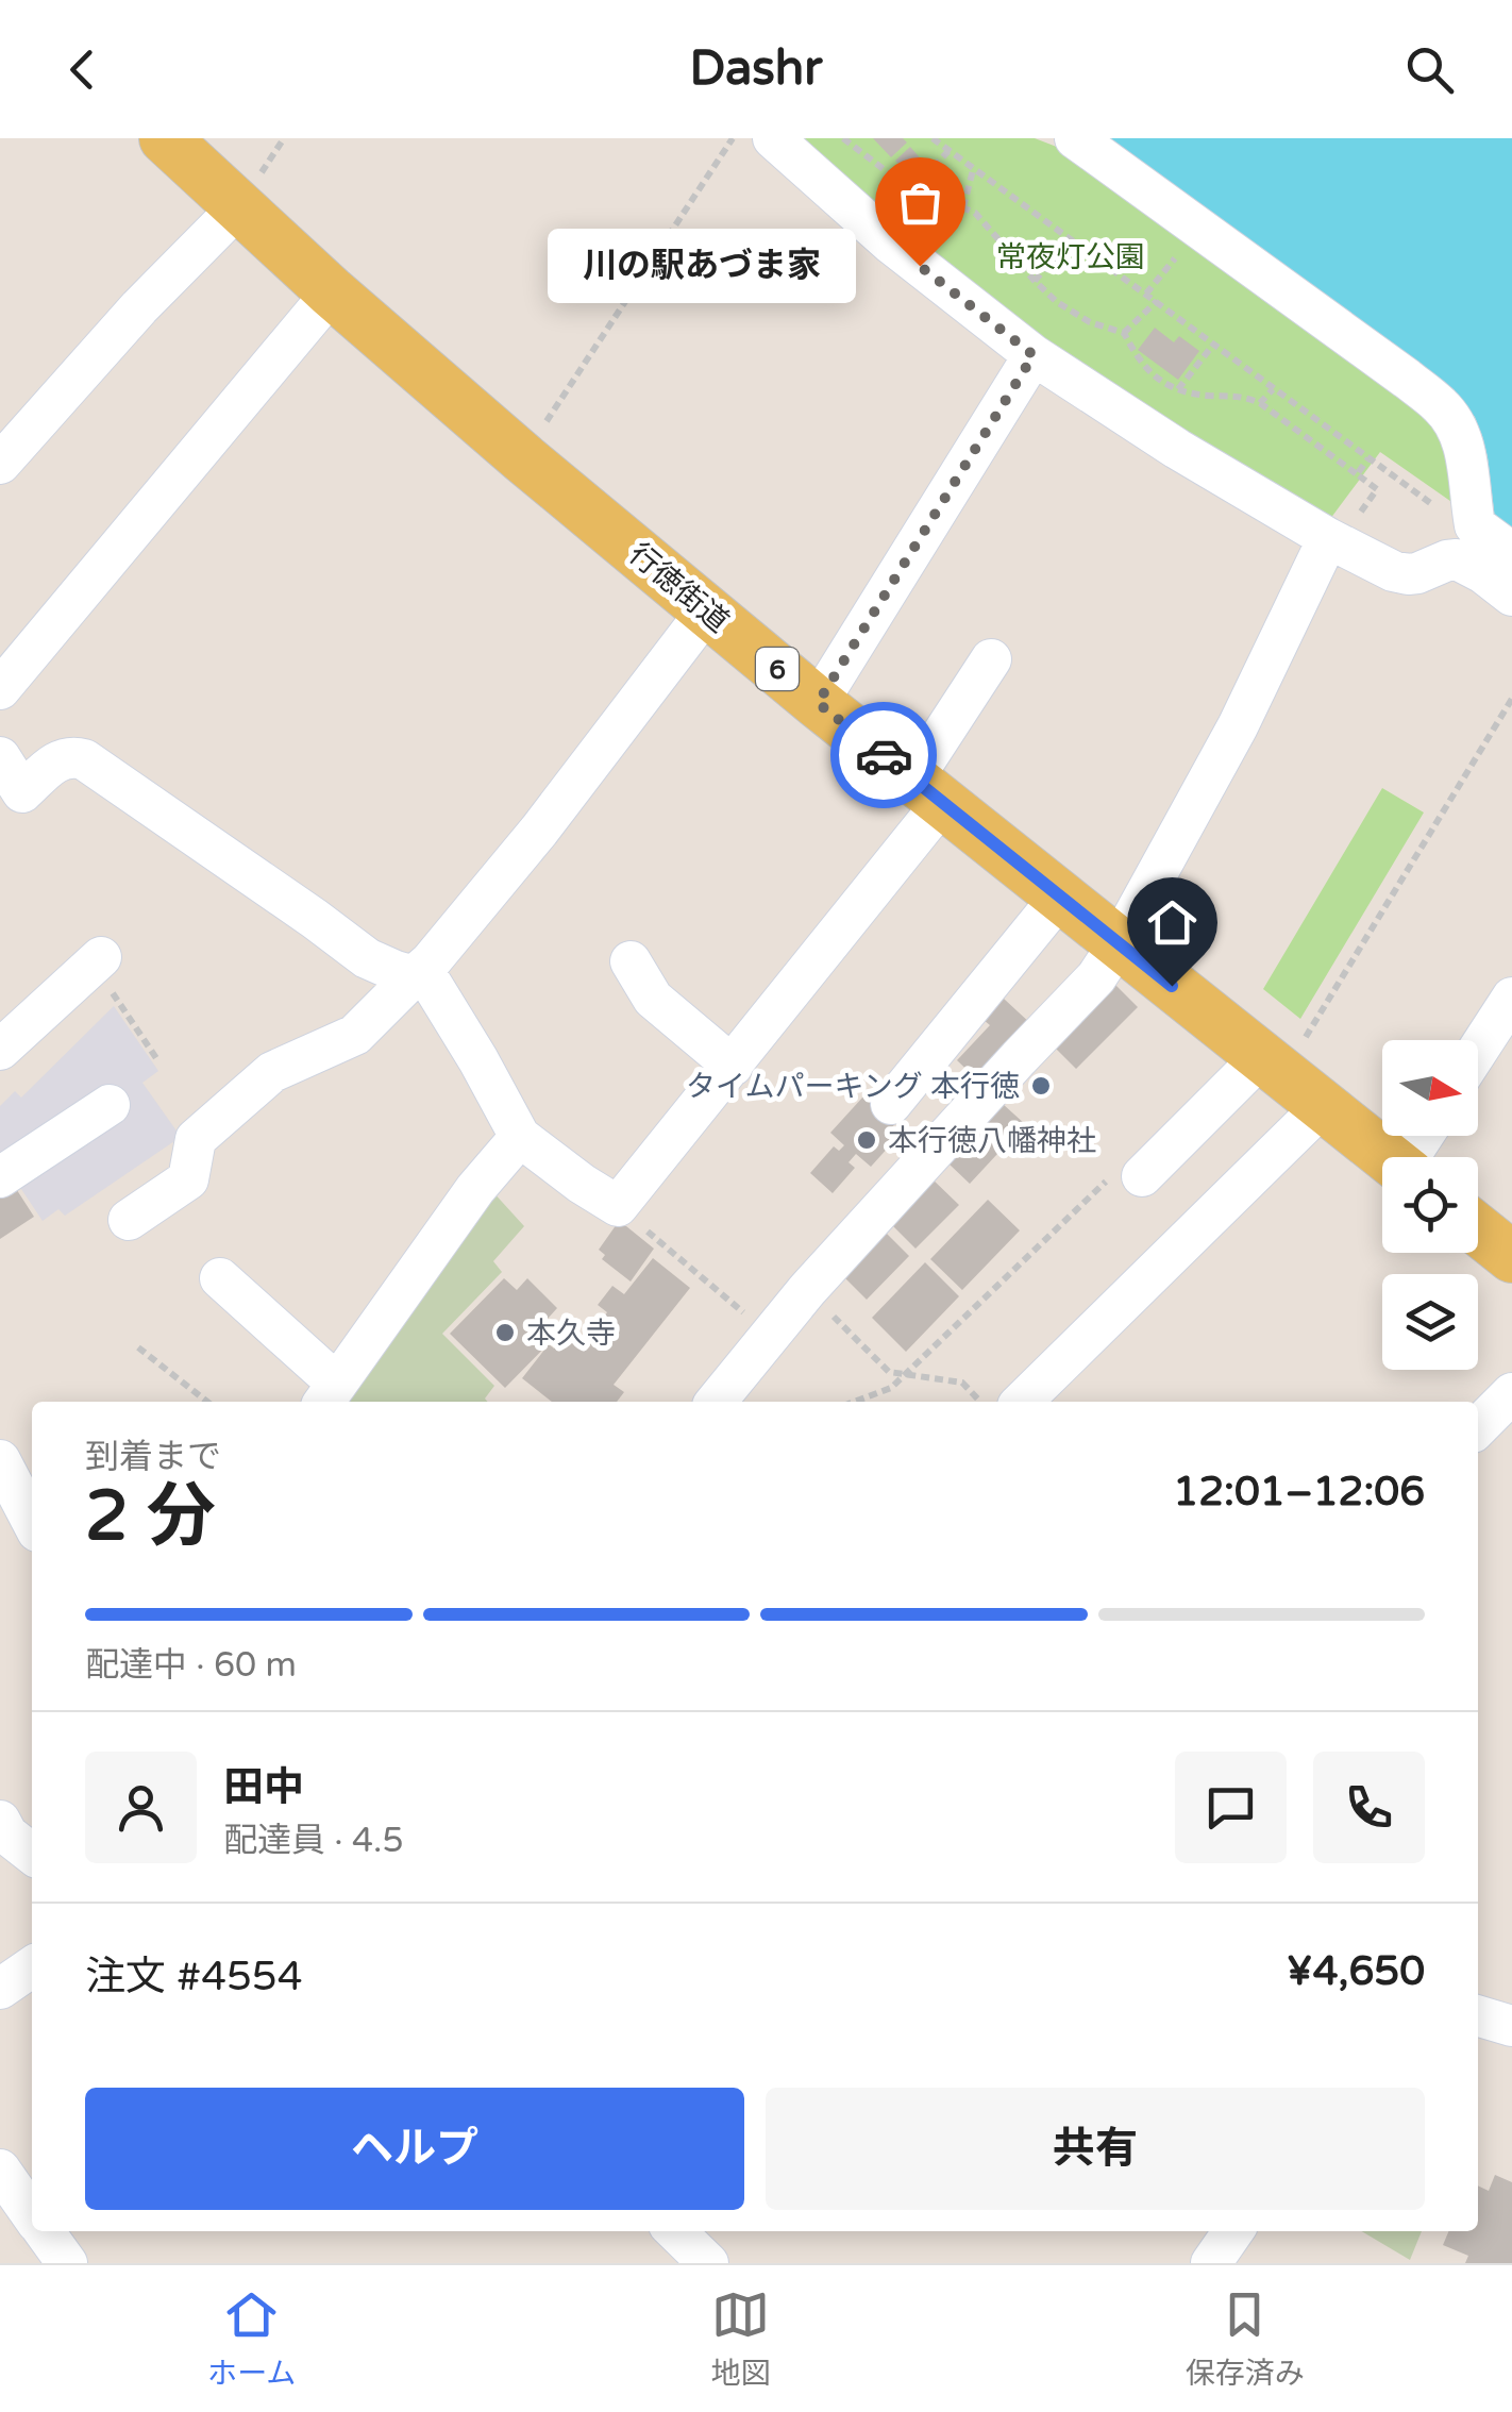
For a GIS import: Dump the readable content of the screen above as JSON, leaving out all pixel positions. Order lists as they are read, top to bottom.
{
  "streets": {
    "main road": ["行徳街道", "6"]
  },
  "parks": ["常夜灯公園"],
  "places": [
    "川の駅あづま家",
    "タイムパーキング 本行徳",
    "本行徳八幡神社",
    "本久寺"
  ],
  "north": "right",
  "page": {
    "header": "Dashr",
    "bubble": "川の駅あづま家",
    "heading": ["2 分", "到着まで", "12:01–12:06"],
    "panel": [
      "田中",
      "配達員 · 4.5",
      "注文 #4554",
      "¥4,650"
    ],
    "bar": "配達中 · 60 m",
    "buttons": ["ヘルプ", "共有"],
    "tabs": ["ホーム", "地図", "保存済み"]
  }
}
